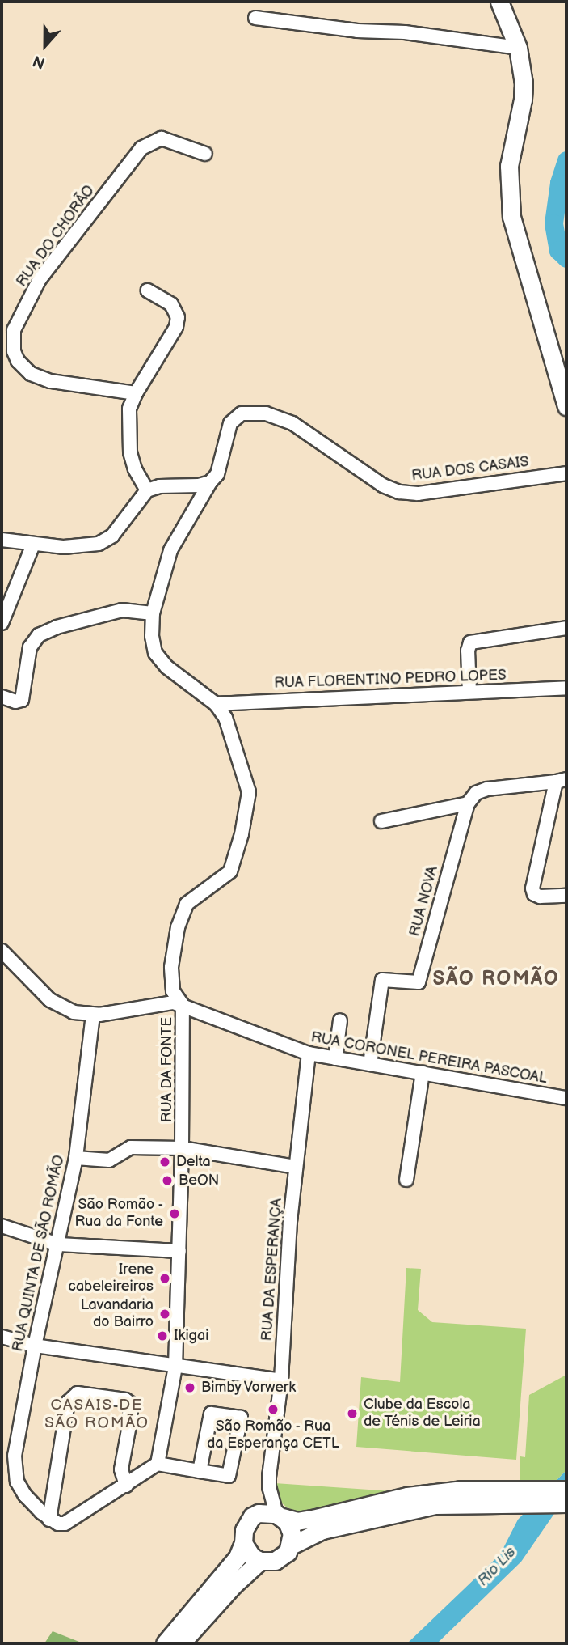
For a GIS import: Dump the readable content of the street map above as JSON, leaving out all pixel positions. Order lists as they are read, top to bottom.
{
  "streets": {
    "street": [
      "RUA DO CHORÃO",
      "RUA DOS CASAIS",
      "RUA FLORENTINO PEDRO LOPES",
      "RUA NOVA",
      "RUA CORONEL PEREIRA PASCOAL",
      "RUA DA FONTE",
      "RUA QUINTA DE SÃO ROMÃO",
      "RUA DA ESPERANÇA"
    ]
  },
  "crossings": [
    ["RUA DOS CASAIS", "RUA DA FONTE"],
    ["RUA FLORENTINO PEDRO LOPES", "RUA DA FONTE"],
    ["RUA NOVA", "RUA CORONEL PEREIRA PASCOAL"],
    ["RUA CORONEL PEREIRA PASCOAL", "RUA DA FONTE"],
    ["RUA CORONEL PEREIRA PASCOAL", "RUA QUINTA DE SÃO ROMÃO"],
    ["RUA CORONEL PEREIRA PASCOAL", "RUA DA ESPERANÇA"]
  ],
  "districts": ["SÃO ROMÃO", "CASAIS DE SÃO ROMÃO"],
  "water": ["Rio Lis"],
  "places": [
    "Delta",
    "BeON",
    "São Romão - Rua da Fonte",
    "Irene cabeleireiros",
    "Lavandaria do Bairro",
    "Ikigai",
    "Bimby Vorwerk",
    "São Romão - Rua da Esperança CETL",
    "Clube da Escola de Ténis de Leiria"
  ],
  "north": "bottom"
}
